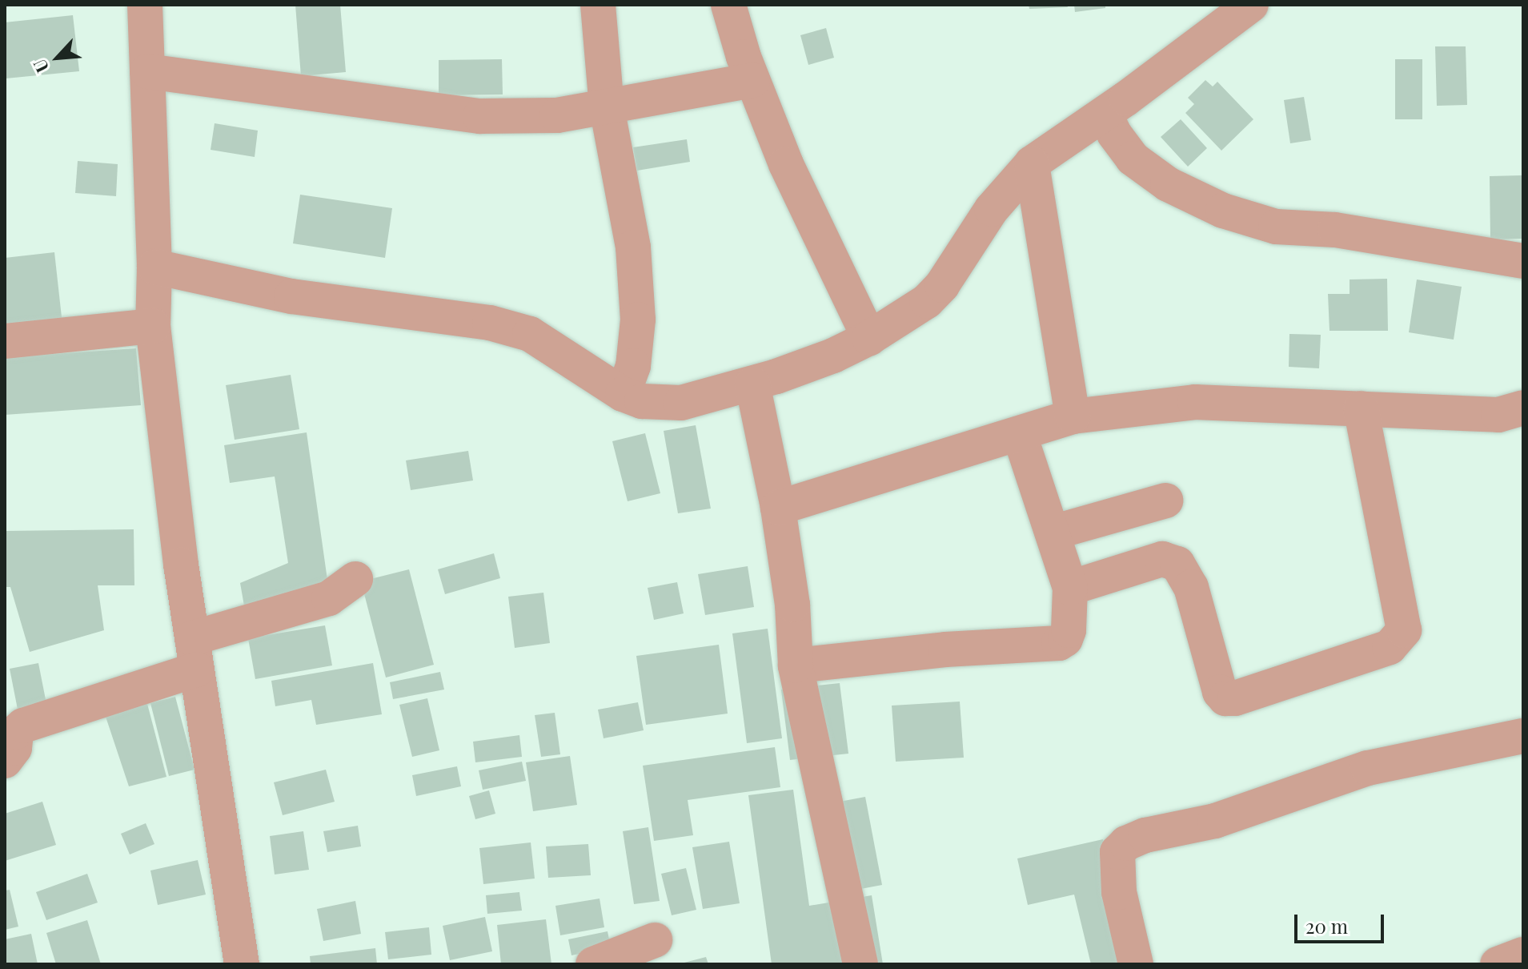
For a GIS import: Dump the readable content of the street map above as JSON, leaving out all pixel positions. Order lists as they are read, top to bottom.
{
  "scale_bar": "20 m",
  "north": "bottom left"
}
